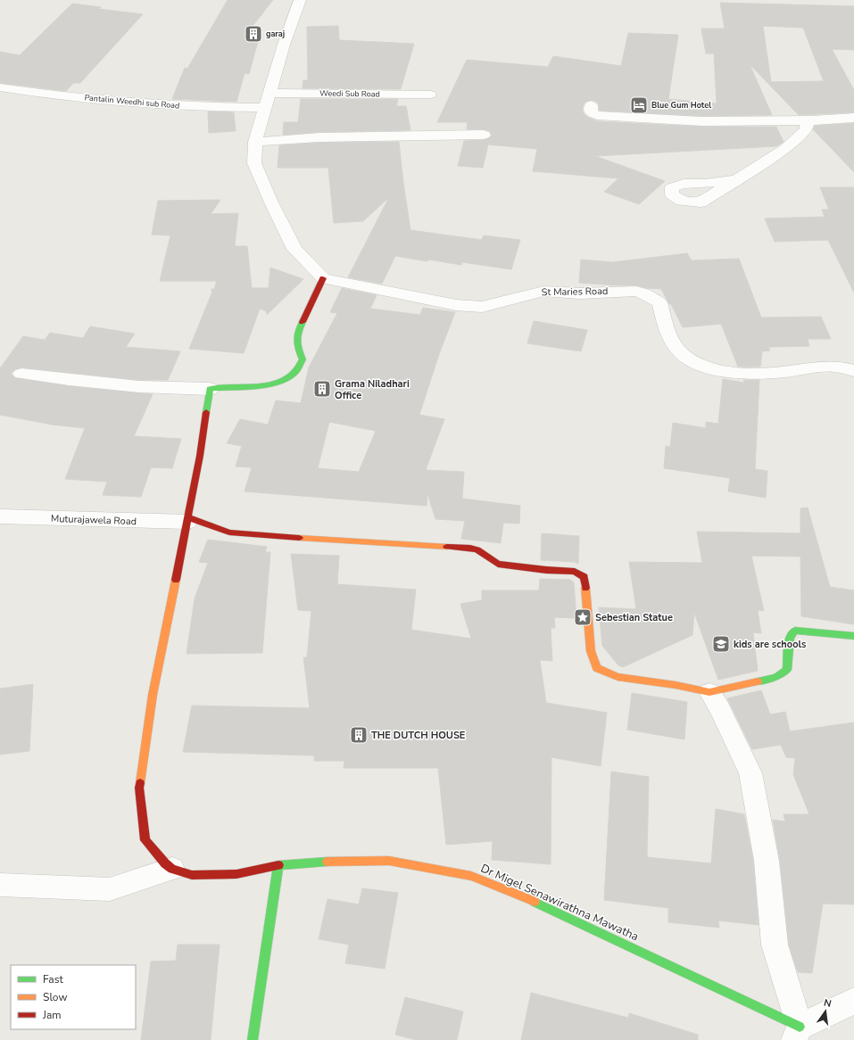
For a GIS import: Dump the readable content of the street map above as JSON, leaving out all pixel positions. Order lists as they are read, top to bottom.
{
  "streets": {
    "street": [
      "Weedi Sub Road",
      "Pantalin Weedhi sub Road",
      "St Maries Road",
      "Muturajawela Road",
      "Dr Migel Senawirathna Mawatha"
    ]
  },
  "places": {
    "building": ["garaj", "Grama Niladhari Office", "THE DUTCH HOUSE"],
    "hotel": ["Blue Gum Hotel"],
    "place": ["Sebestian Statue"],
    "school or university": ["kids are schools"]
  },
  "legend": ["Fast", "Slow", "Jam"],
  "north": "top"
}
